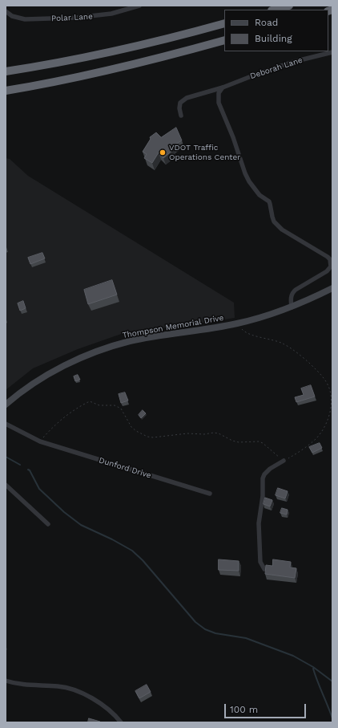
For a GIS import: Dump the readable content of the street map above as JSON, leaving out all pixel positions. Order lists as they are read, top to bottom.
{
  "streets": {
    "main road": ["Thompson Memorial Drive"],
    "street": ["Polar Lane", "Deborah Lane", "Dunford Drive"]
  },
  "places": ["VDOT Traffic Operations Center"],
  "legend": ["Road", "Building"],
  "scale_bar": "100 m"
}
